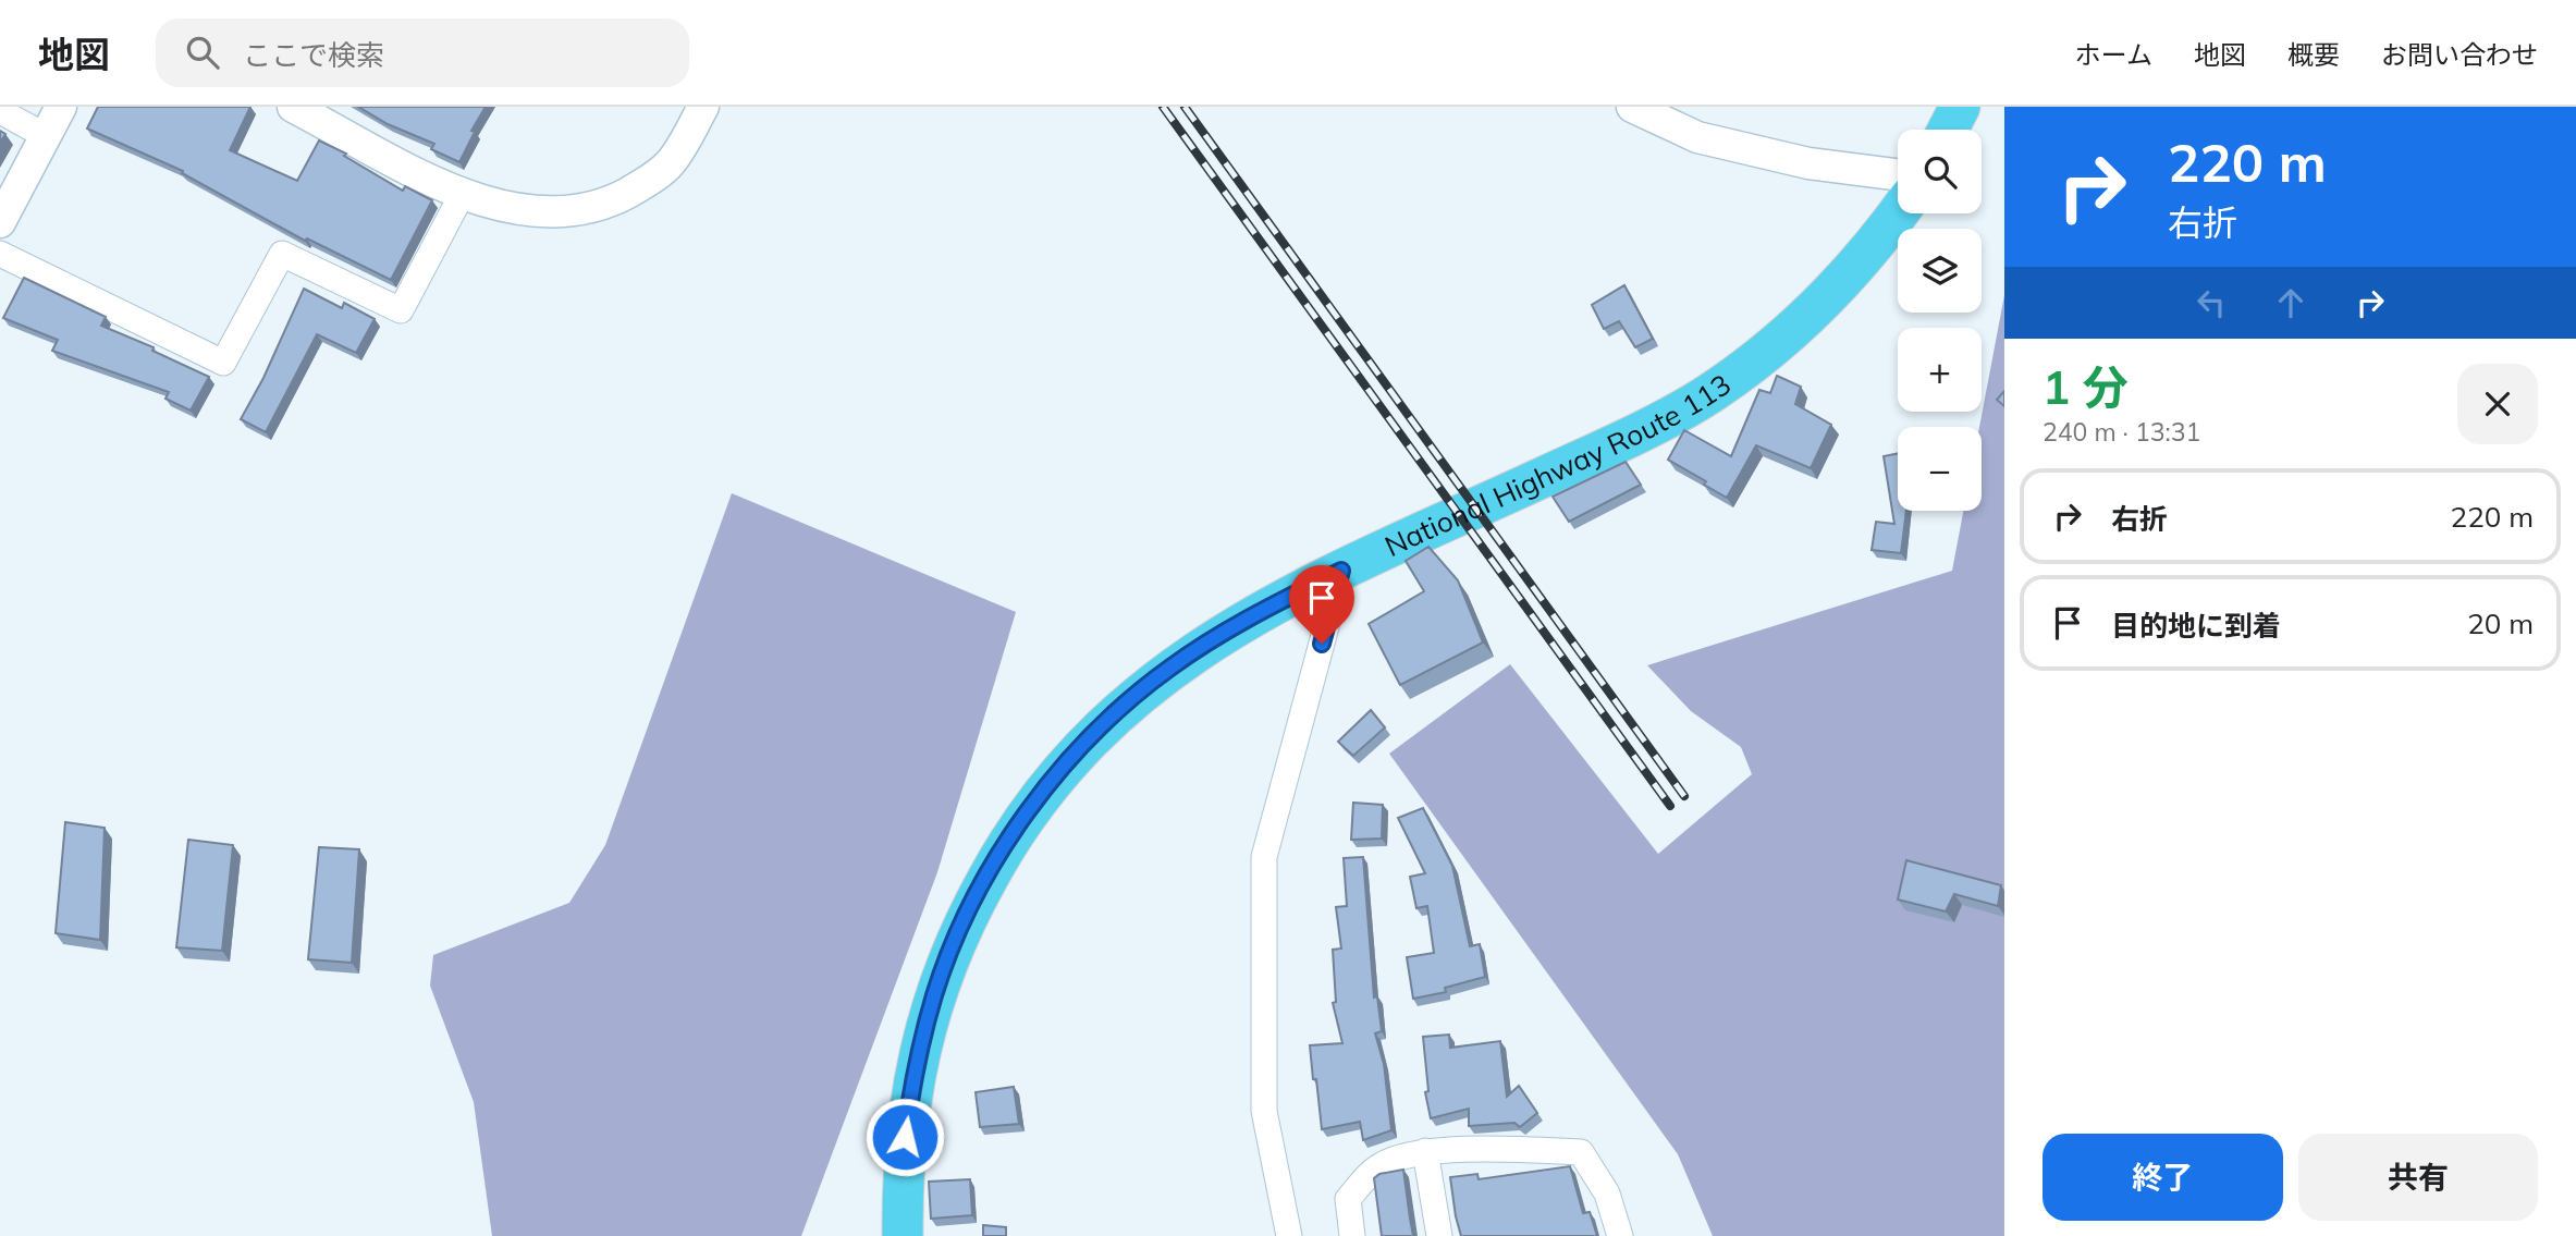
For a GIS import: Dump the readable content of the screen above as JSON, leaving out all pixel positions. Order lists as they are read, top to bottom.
{
  "streets": {
    "highway": ["National Highway Route 113"]
  },
  "page": {
    "header": "地図",
    "search": "ここで検索",
    "nav": [
      "ホーム",
      "地図",
      "概要",
      "お問い合わせ"
    ],
    "turn": ["220 m", "右折"],
    "map_buttons": ["+", "−"],
    "heading": ["1 分", "240 m · 13:31"],
    "list": [
      {
        "name": "右折",
        "value": "220 m"
      },
      {
        "name": "目的地に到着",
        "value": "20 m"
      }
    ],
    "buttons": ["終了", "共有"]
  }
}
